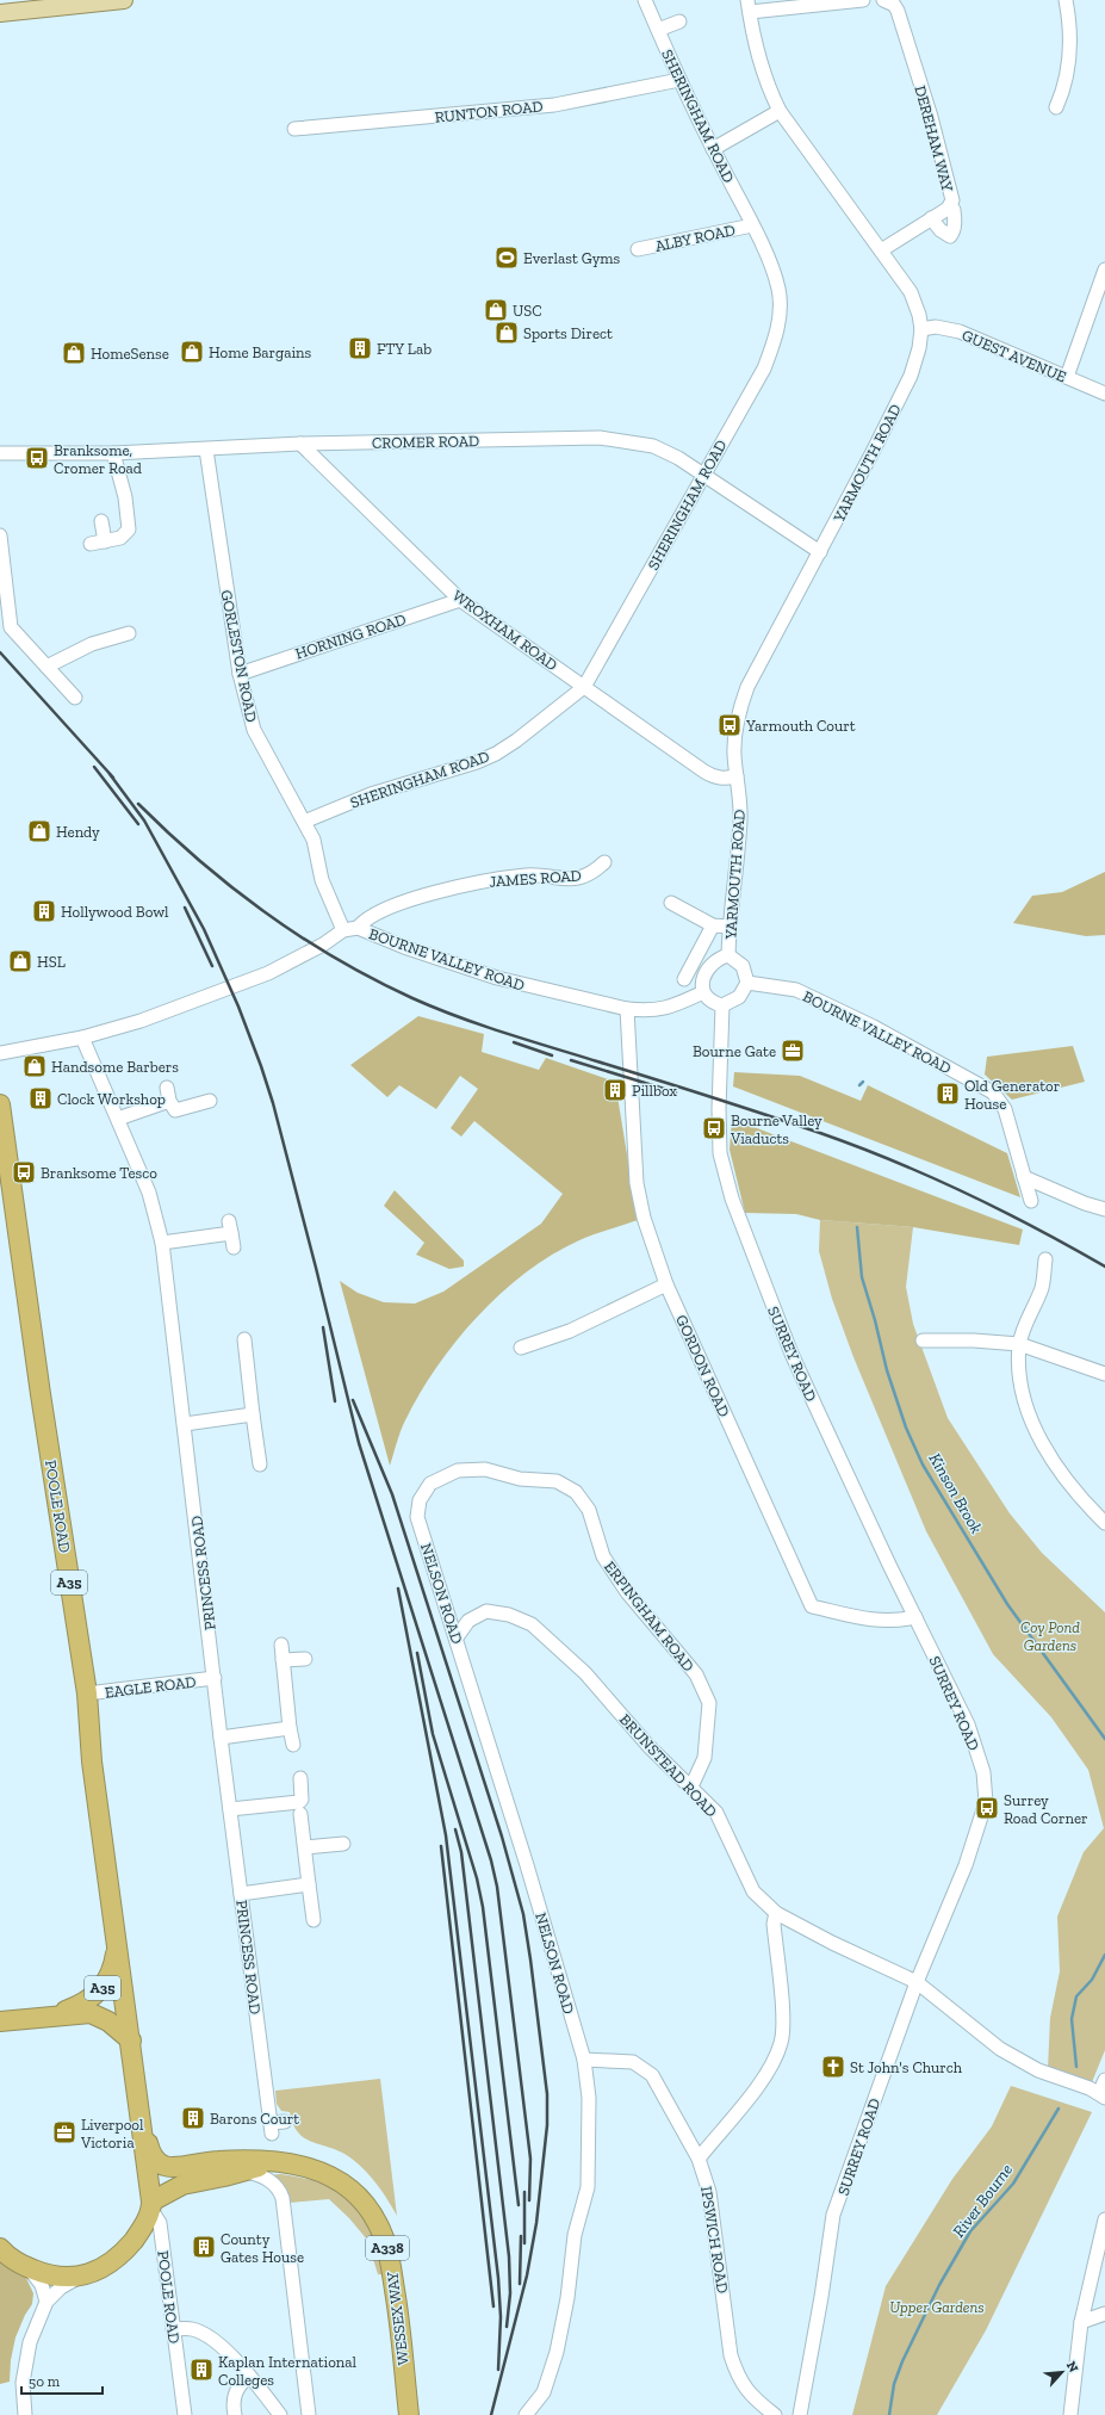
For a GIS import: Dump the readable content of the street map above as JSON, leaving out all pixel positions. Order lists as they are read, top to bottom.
{
  "streets": {
    "highway": [
      "POOLE ROAD",
      "A35",
      "A338",
      "WESSEX WAY"
    ],
    "street": [
      "RUNTON ROAD",
      "SHERINGHAM ROAD",
      "DEREHAM WAY",
      "ALBY ROAD",
      "GUEST AVENUE",
      "CROMER ROAD",
      "YARMOUTH ROAD",
      "WROXHAM ROAD",
      "HORNING ROAD",
      "GORLESTON ROAD",
      "JAMES ROAD",
      "BOURNE VALLEY ROAD",
      "SURREY ROAD",
      "GORDON ROAD",
      "PRINCESS ROAD",
      "NELSON ROAD",
      "ERPINGHAM ROAD",
      "EAGLE ROAD",
      "BRUNSTEAD ROAD",
      "IPSWICH ROAD"
    ]
  },
  "crossings": [
    ["RUNTON ROAD", "SHERINGHAM ROAD"],
    ["SHERINGHAM ROAD", "ALBY ROAD"],
    ["SHERINGHAM ROAD", "CROMER ROAD"],
    ["SHERINGHAM ROAD", "WROXHAM ROAD"],
    ["SHERINGHAM ROAD", "GORLESTON ROAD"],
    ["DEREHAM WAY", "YARMOUTH ROAD"],
    ["GUEST AVENUE", "YARMOUTH ROAD"],
    ["CROMER ROAD", "YARMOUTH ROAD"],
    ["CROMER ROAD", "WROXHAM ROAD"],
    ["CROMER ROAD", "GORLESTON ROAD"],
    ["YARMOUTH ROAD", "WROXHAM ROAD"],
    ["YARMOUTH ROAD", "BOURNE VALLEY ROAD"],
    ["YARMOUTH ROAD", "SURREY ROAD"],
    ["WROXHAM ROAD", "HORNING ROAD"],
    ["HORNING ROAD", "GORLESTON ROAD"],
    ["GORLESTON ROAD", "BOURNE VALLEY ROAD"],
    ["JAMES ROAD", "BOURNE VALLEY ROAD"],
    ["BOURNE VALLEY ROAD", "SURREY ROAD"],
    ["BOURNE VALLEY ROAD", "GORDON ROAD"],
    ["BOURNE VALLEY ROAD", "PRINCESS ROAD"],
    ["SURREY ROAD", "GORDON ROAD"],
    ["SURREY ROAD", "BRUNSTEAD ROAD"],
    ["POOLE ROAD", "A35"],
    ["POOLE ROAD", "EAGLE ROAD"],
    ["POOLE ROAD", "WESSEX WAY"],
    ["PRINCESS ROAD", "EAGLE ROAD"],
    ["A35", "A338"],
    ["A35", "WESSEX WAY"],
    ["NELSON ROAD", "ERPINGHAM ROAD"],
    ["NELSON ROAD", "BRUNSTEAD ROAD"],
    ["NELSON ROAD", "IPSWICH ROAD"],
    ["ERPINGHAM ROAD", "BRUNSTEAD ROAD"],
    ["A338", "WESSEX WAY"]
  ],
  "water": ["Kinson Brook", "River Bourne"],
  "parks": ["Coy Pond Gardens", "Upper Gardens"],
  "places": {
    "sports": ["Everlast Gyms"],
    "shop": [
      "USC",
      "Sports Direct",
      "Home Bargains",
      "HomeSense",
      "Hendy",
      "HSL",
      "Handsome Barbers"
    ],
    "building": [
      "FTY Lab",
      "Hollywood Bowl",
      "Pillbox",
      "Old Generator House",
      "Clock Workshop",
      "Barons Court",
      "County Gates House",
      "Kaplan International Colleges"
    ],
    "bus stop": [
      "Branksome, Cromer Road",
      "Yarmouth Court",
      "Bourne Valley Viaducts",
      "Branksome Tesco",
      "Surrey Road Corner"
    ],
    "office": ["Bourne Gate", "Liverpool Victoria"],
    "church": ["St John's Church"]
  },
  "scale_bar": "50 m",
  "north": "top right"
}
